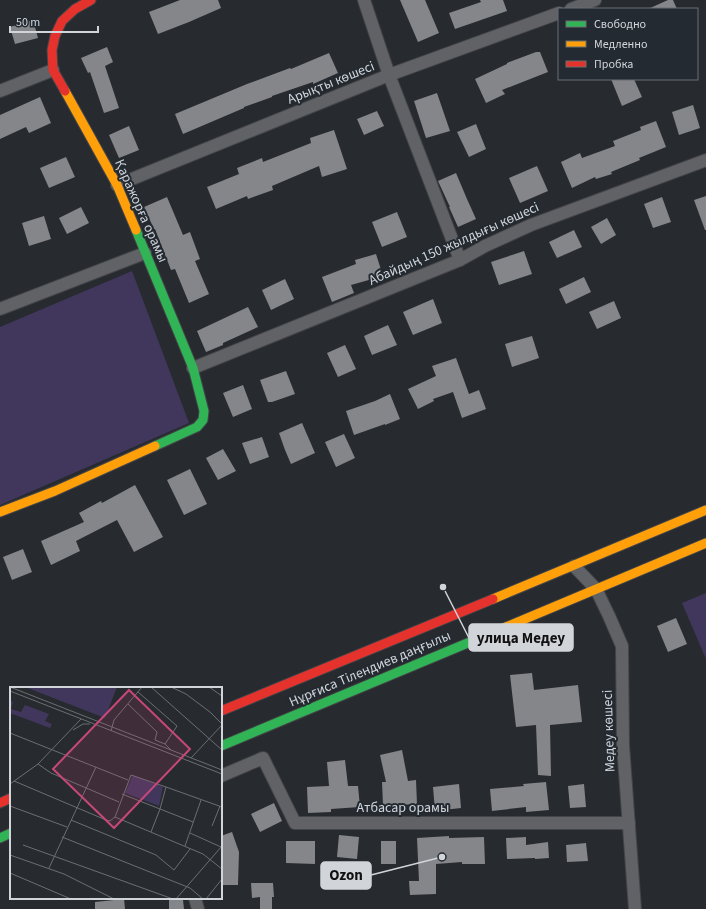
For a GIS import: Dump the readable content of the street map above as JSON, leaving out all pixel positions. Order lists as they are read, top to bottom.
{
  "streets": {
    "main road": ["Қаражорға орамы", "Нұрғиса Тілендиев даңғылы"],
    "street": [
      "Арықты көшесі",
      "Абайдың 150 жылдығы көшесі",
      "Медеу көшесі",
      "Атбасар орамы"
    ]
  },
  "crossings": [
    ["Арықты көшесі", "Қаражорға орамы"],
    ["Қаражорға орамы", "Абайдың 150 жылдығы көшесі"],
    ["Нұрғиса Тілендиев даңғылы", "Медеу көшесі"],
    ["Медеу көшесі", "Атбасар орамы"]
  ],
  "places": ["улица Медеу", "Ozon"],
  "legend": ["Свободно", "Медленно", "Пробка"],
  "scale_bar": "50 m"
}
